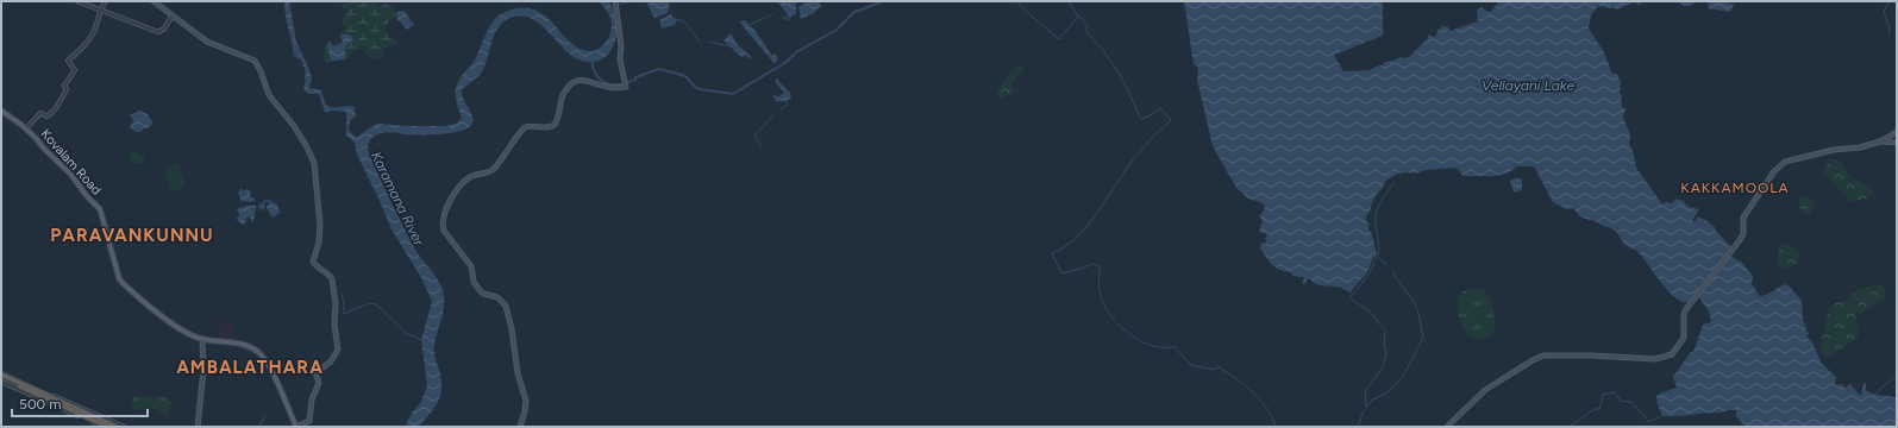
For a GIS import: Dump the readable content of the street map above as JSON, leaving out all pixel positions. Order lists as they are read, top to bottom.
{
  "streets": {
    "main road": ["Kovalam Road"]
  },
  "districts": ["KAKKAMOOLA", "PARAVANKUNNU", "AMBALATHARA"],
  "water": ["Vellayani Lake", "Karamana River"],
  "scale_bar": "500 m"
}
